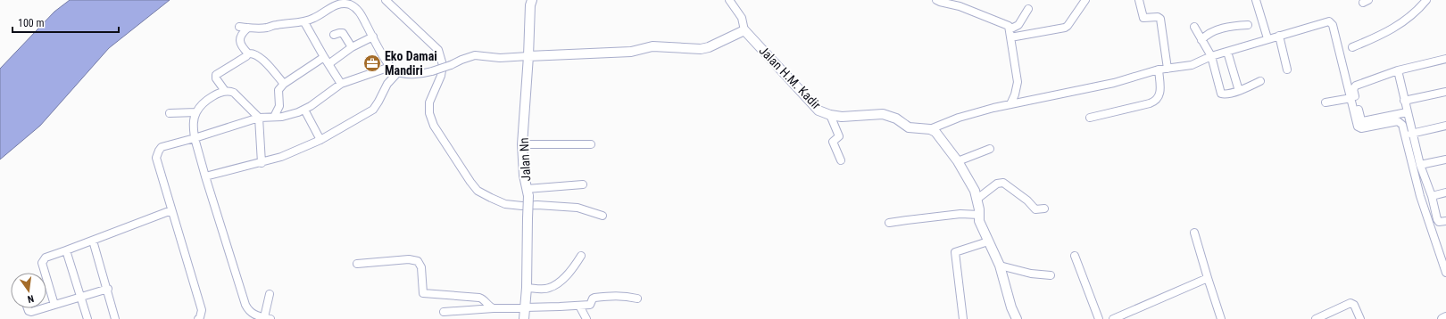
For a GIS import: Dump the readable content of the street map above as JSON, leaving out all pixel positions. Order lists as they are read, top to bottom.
{
  "streets": {
    "street": ["Jalan H.M. Kadir", "Jalan Nn"]
  },
  "places": {
    "office": ["Eko Damai Mandiri"]
  },
  "scale_bar": "100 m",
  "north": "bottom"
}
